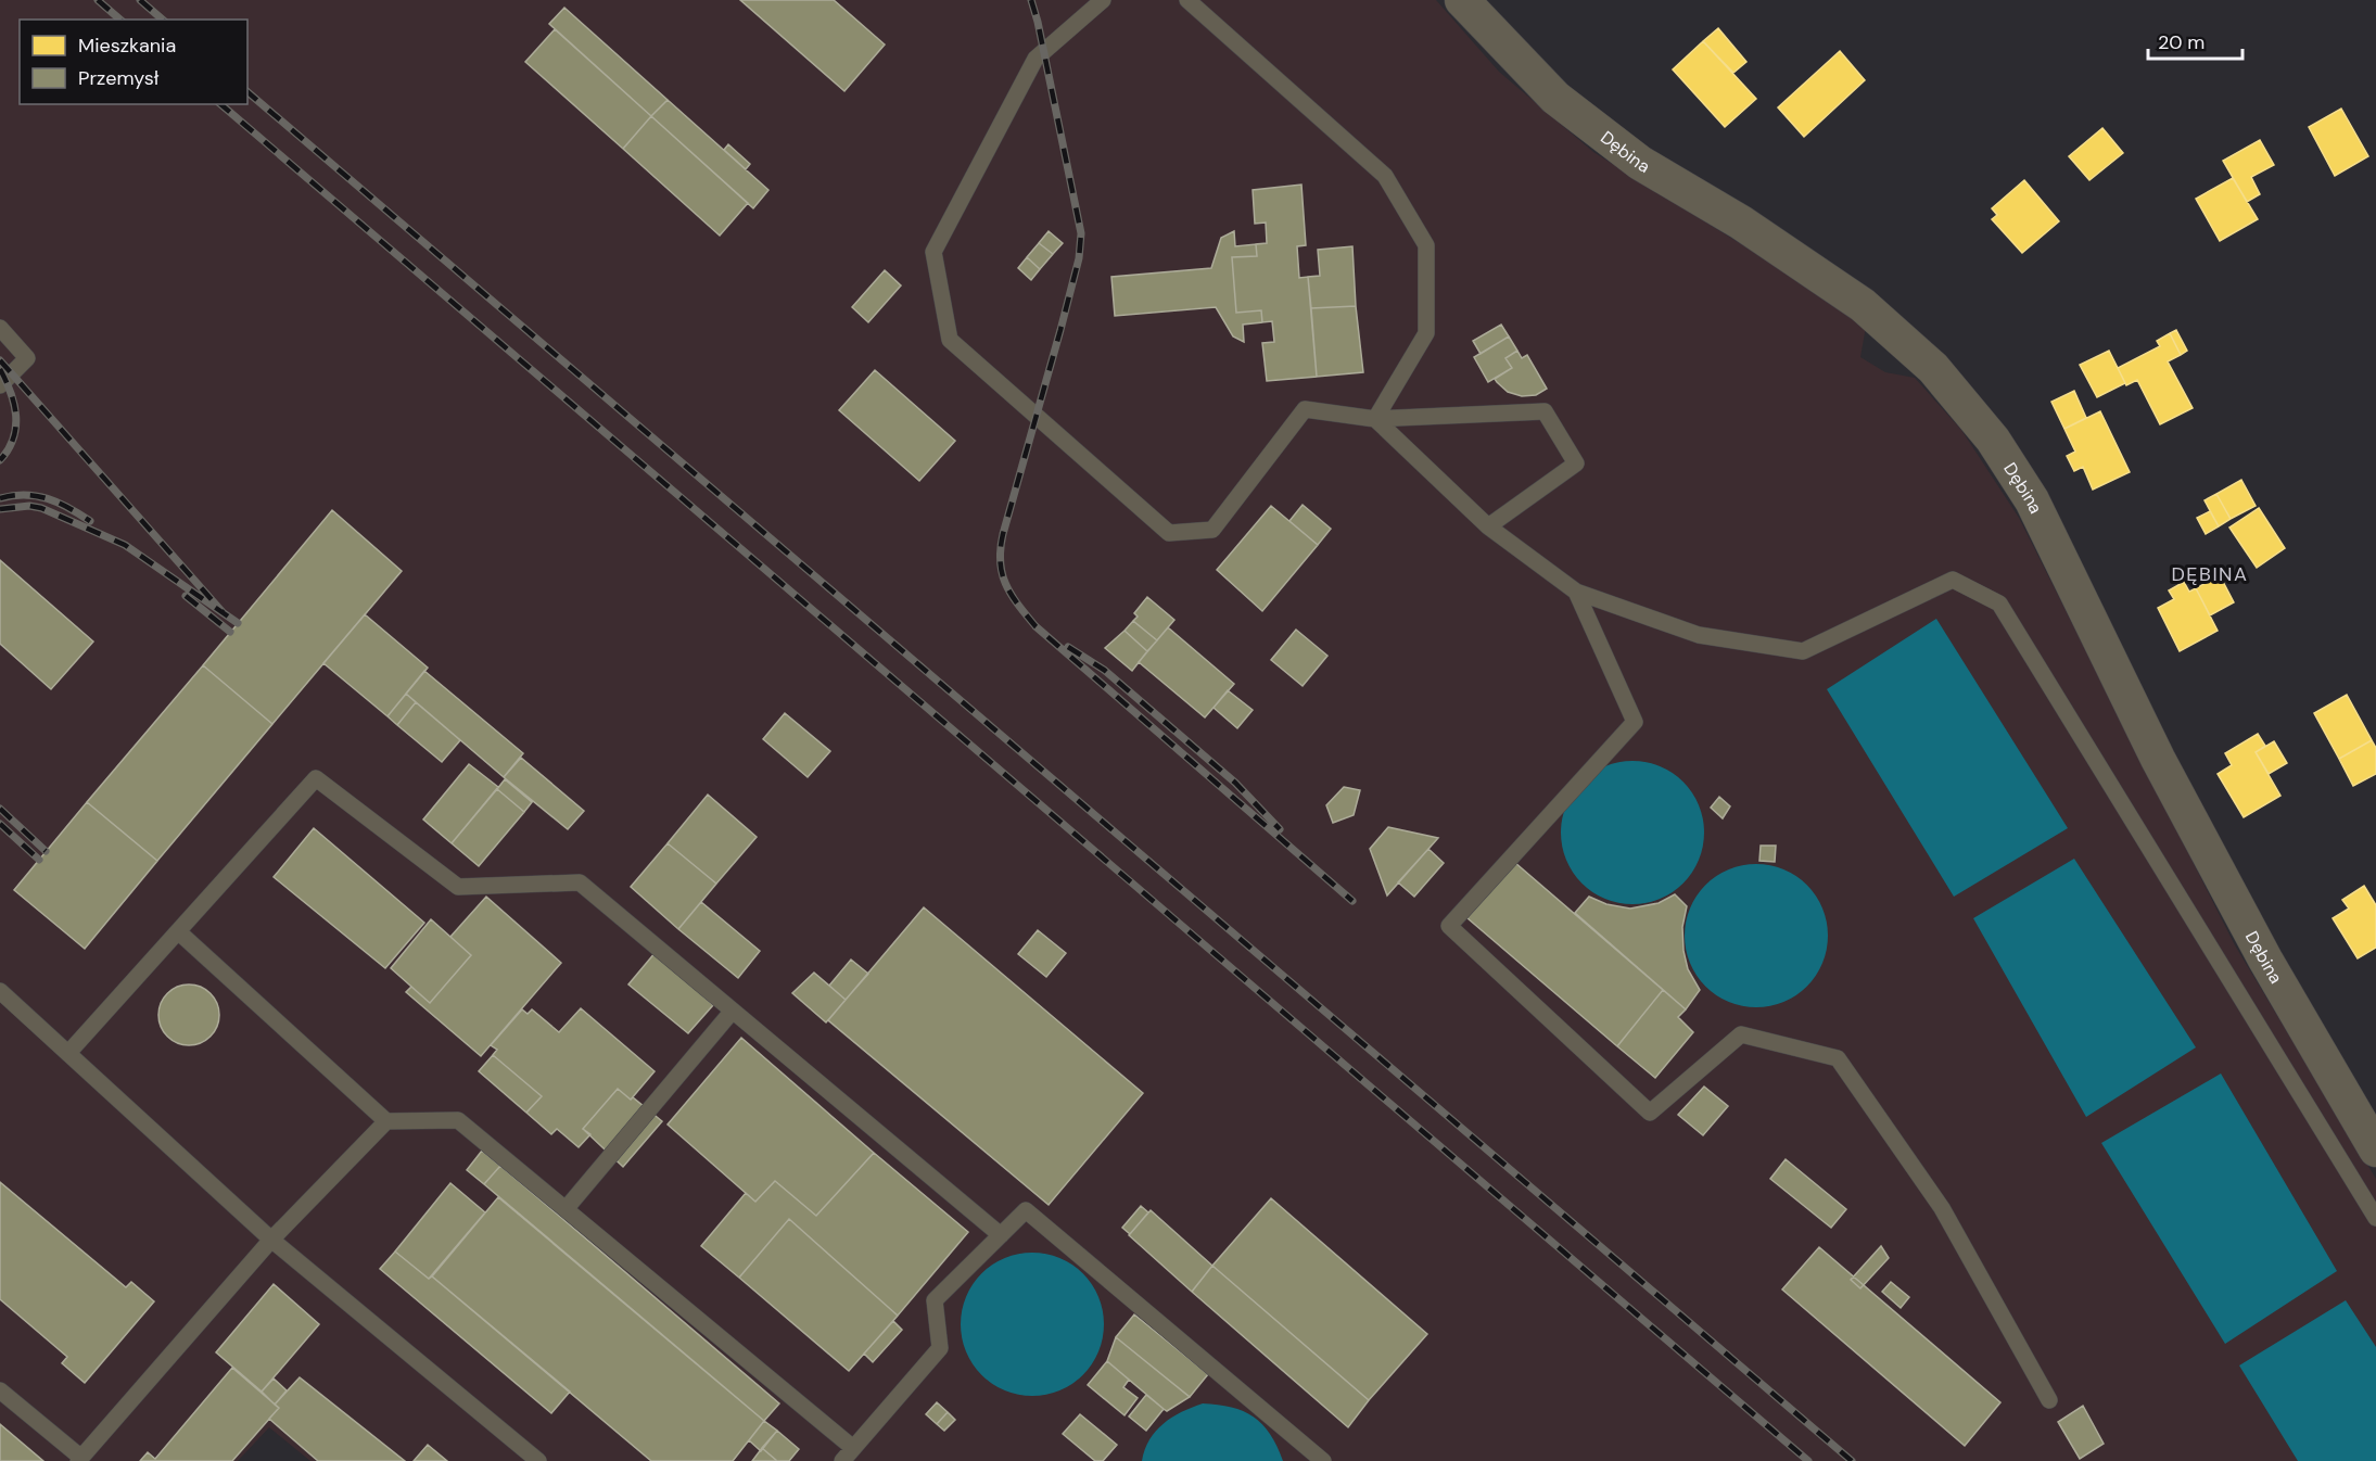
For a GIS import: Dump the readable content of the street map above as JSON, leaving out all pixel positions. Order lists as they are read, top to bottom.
{
  "streets": {
    "street": ["Dębina"]
  },
  "districts": ["DĘBINA"],
  "legend": ["Mieszkania", "Przemysł"],
  "scale_bar": "20 m"
}
